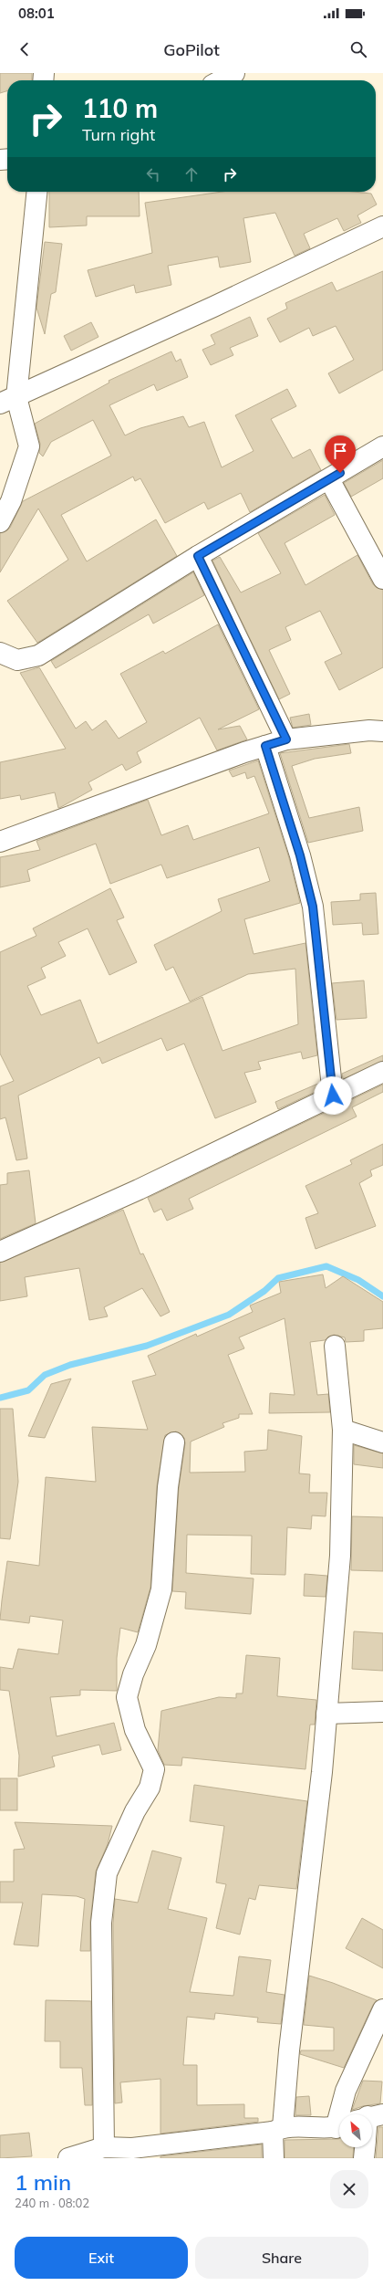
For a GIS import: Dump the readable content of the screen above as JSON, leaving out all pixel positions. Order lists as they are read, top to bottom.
{
  "north": "top left",
  "page": {
    "status": "08:01",
    "header": "GoPilot",
    "turn": ["110 m", "Turn right"],
    "heading": ["1 min", "240 m · 08:02"],
    "buttons": ["Exit", "Share"]
  }
}
